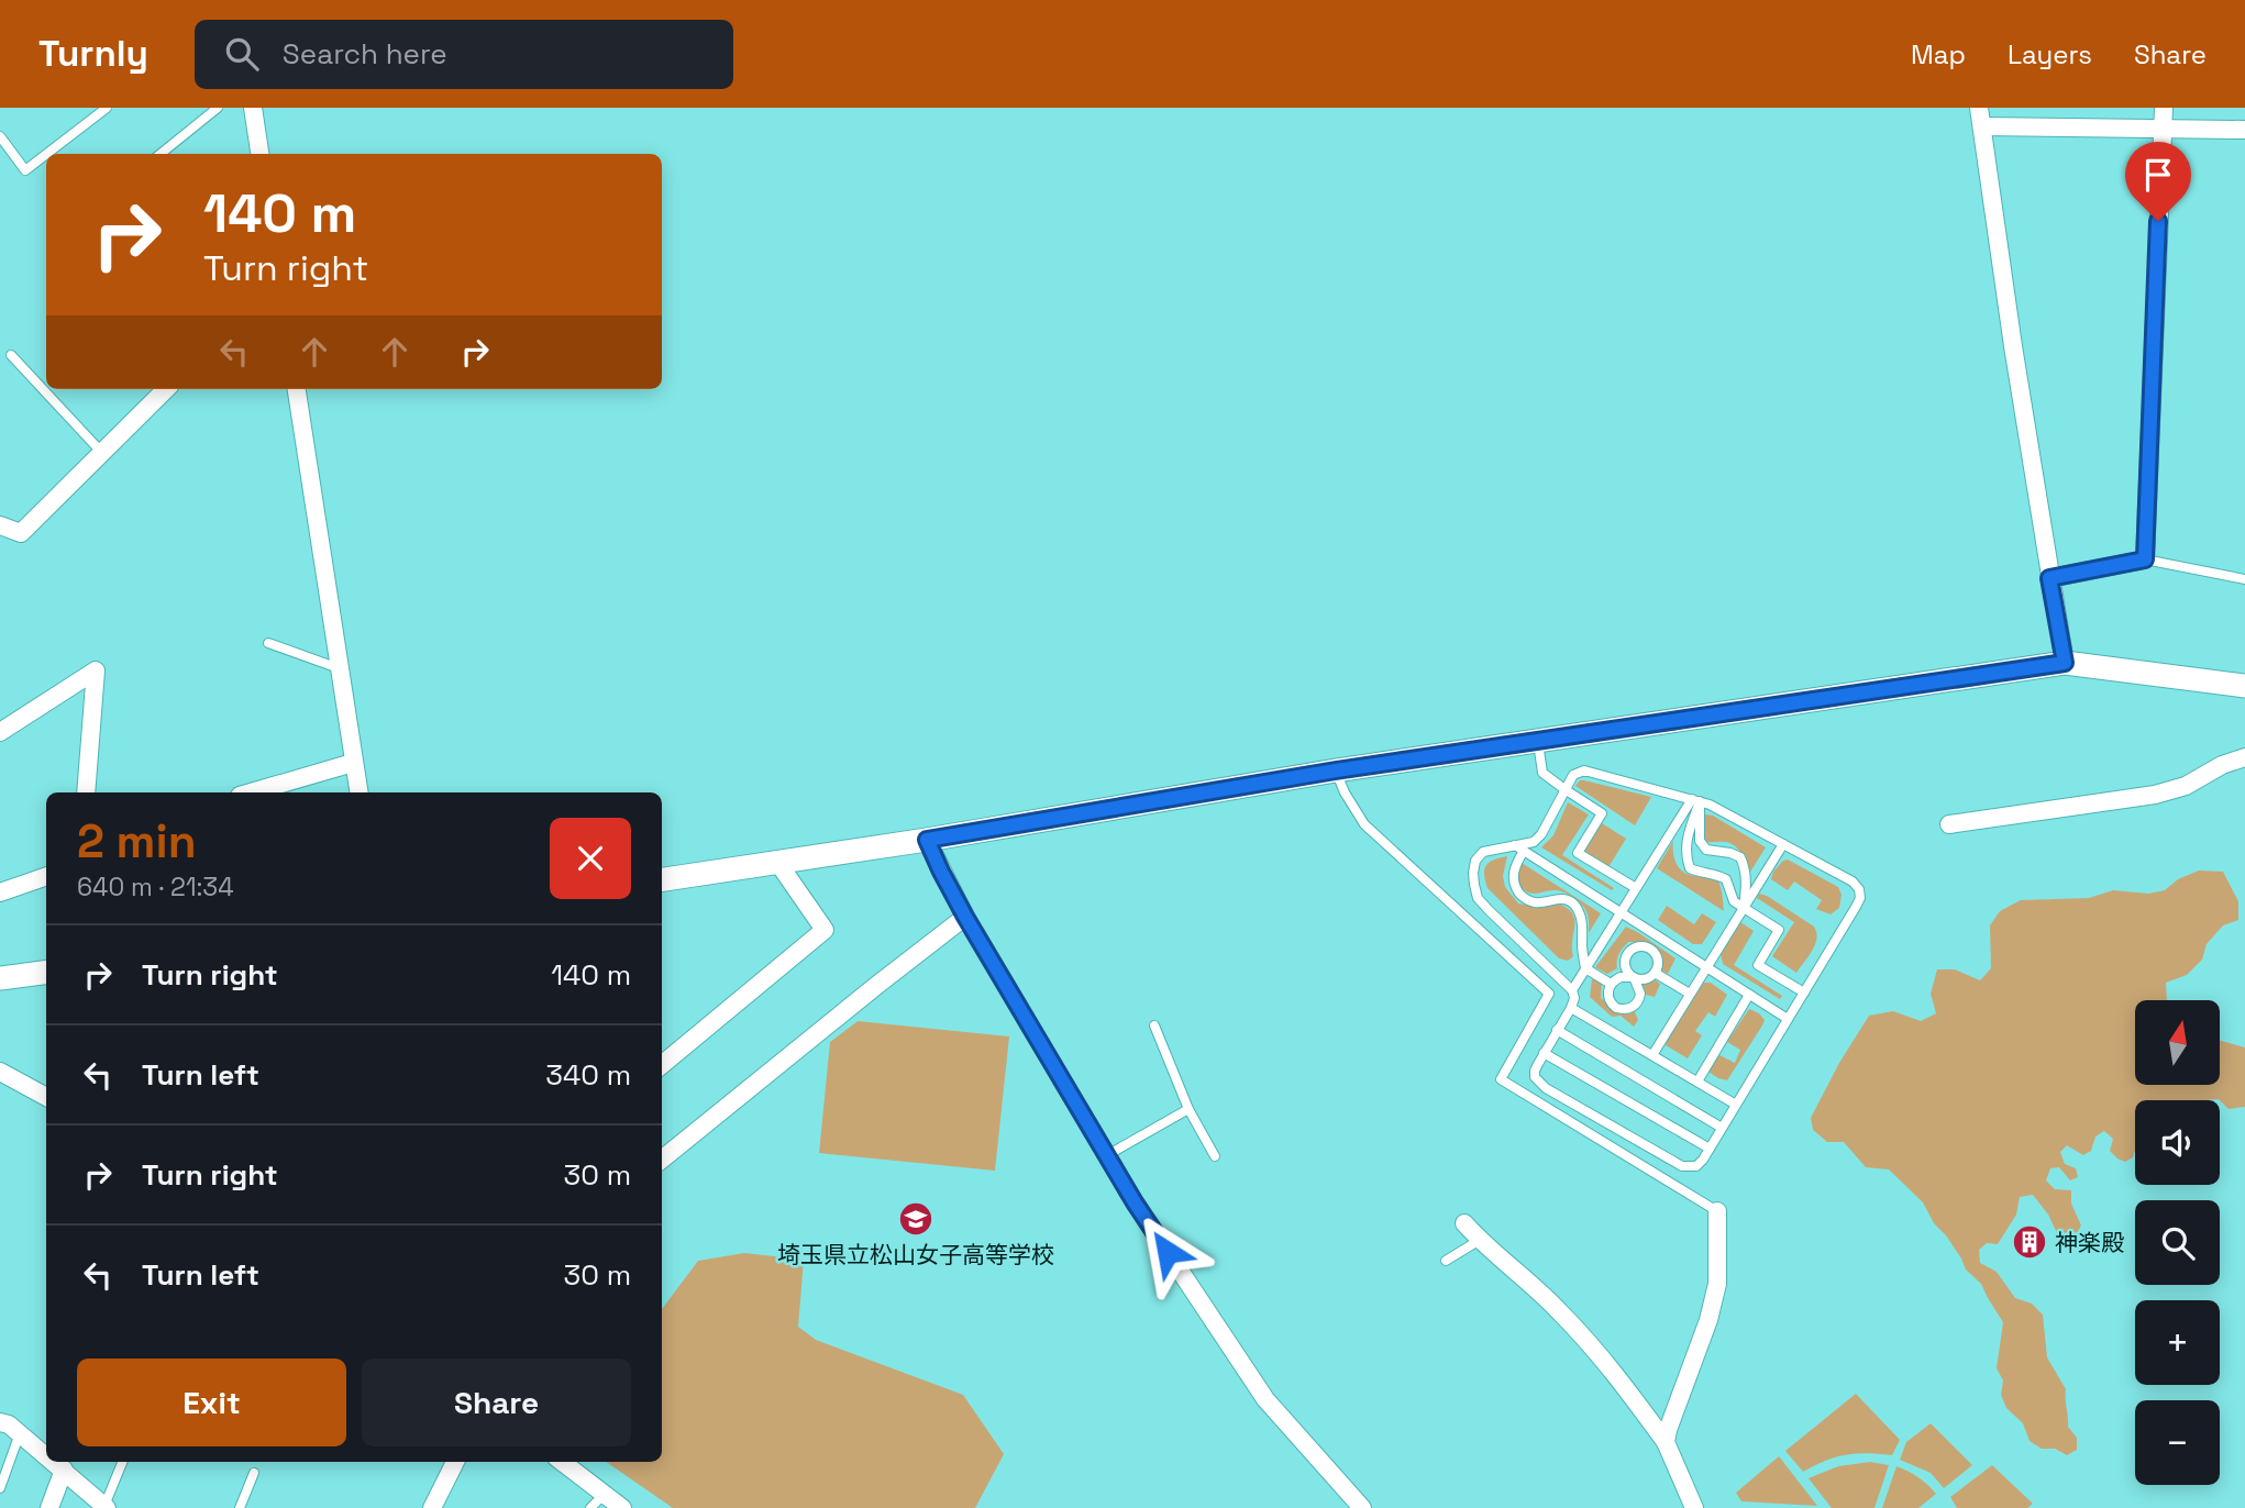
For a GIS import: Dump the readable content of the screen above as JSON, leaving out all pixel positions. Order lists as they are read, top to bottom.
{
  "places": {
    "school or university": ["埼玉県立松山女子高等学校"],
    "building": ["神楽殿"]
  },
  "north": "top",
  "page": {
    "header": "Turnly",
    "search": "Search here",
    "nav": ["Map", "Layers", "Share"],
    "turn": ["140 m", "Turn right"],
    "heading": ["2 min", "640 m · 21:34"],
    "list": [
      {
        "name": "Turn right",
        "value": "140 m"
      },
      {
        "name": "Turn left",
        "value": "340 m"
      },
      {
        "name": "Turn right",
        "value": "30 m"
      },
      {
        "name": "Turn left",
        "value": "30 m"
      }
    ],
    "map_buttons": ["+", "−"],
    "buttons": ["Exit", "Share"]
  }
}
